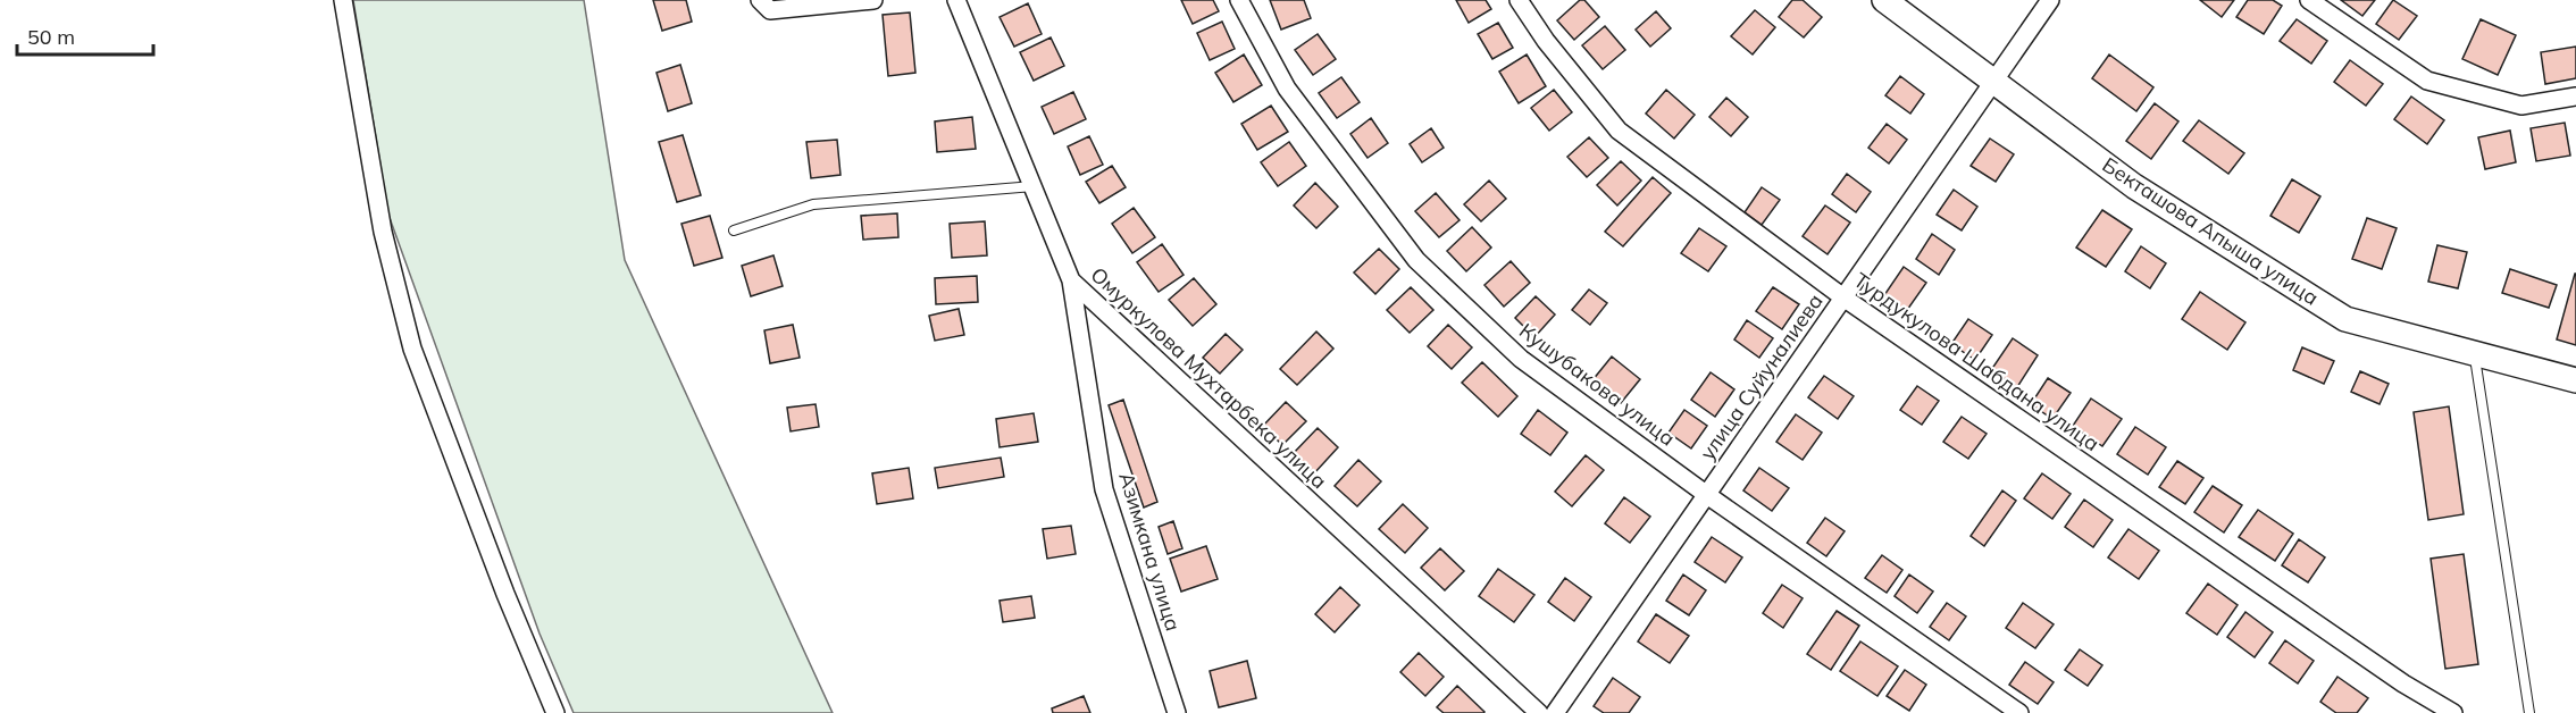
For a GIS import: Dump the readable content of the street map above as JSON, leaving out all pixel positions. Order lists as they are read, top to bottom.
{
  "streets": {
    "street": [
      "Бекташова Апыша улица",
      "Турдукулова Шабдана улица",
      "улица Суйуналиева",
      "Омуркулова Мухтарбека улица",
      "Кушубакова улица",
      "Азимкана улица"
    ]
  },
  "crossings": [
    ["Бекташова Апыша улица", "улица Суйуналиева"],
    ["Турдукулова Шабдана улица", "улица Суйуналиева"],
    ["улица Суйуналиева", "Кушубакова улица"],
    ["Омуркулова Мухтарбека улица", "Азимкана улица"]
  ],
  "scale_bar": "50 m"
}
